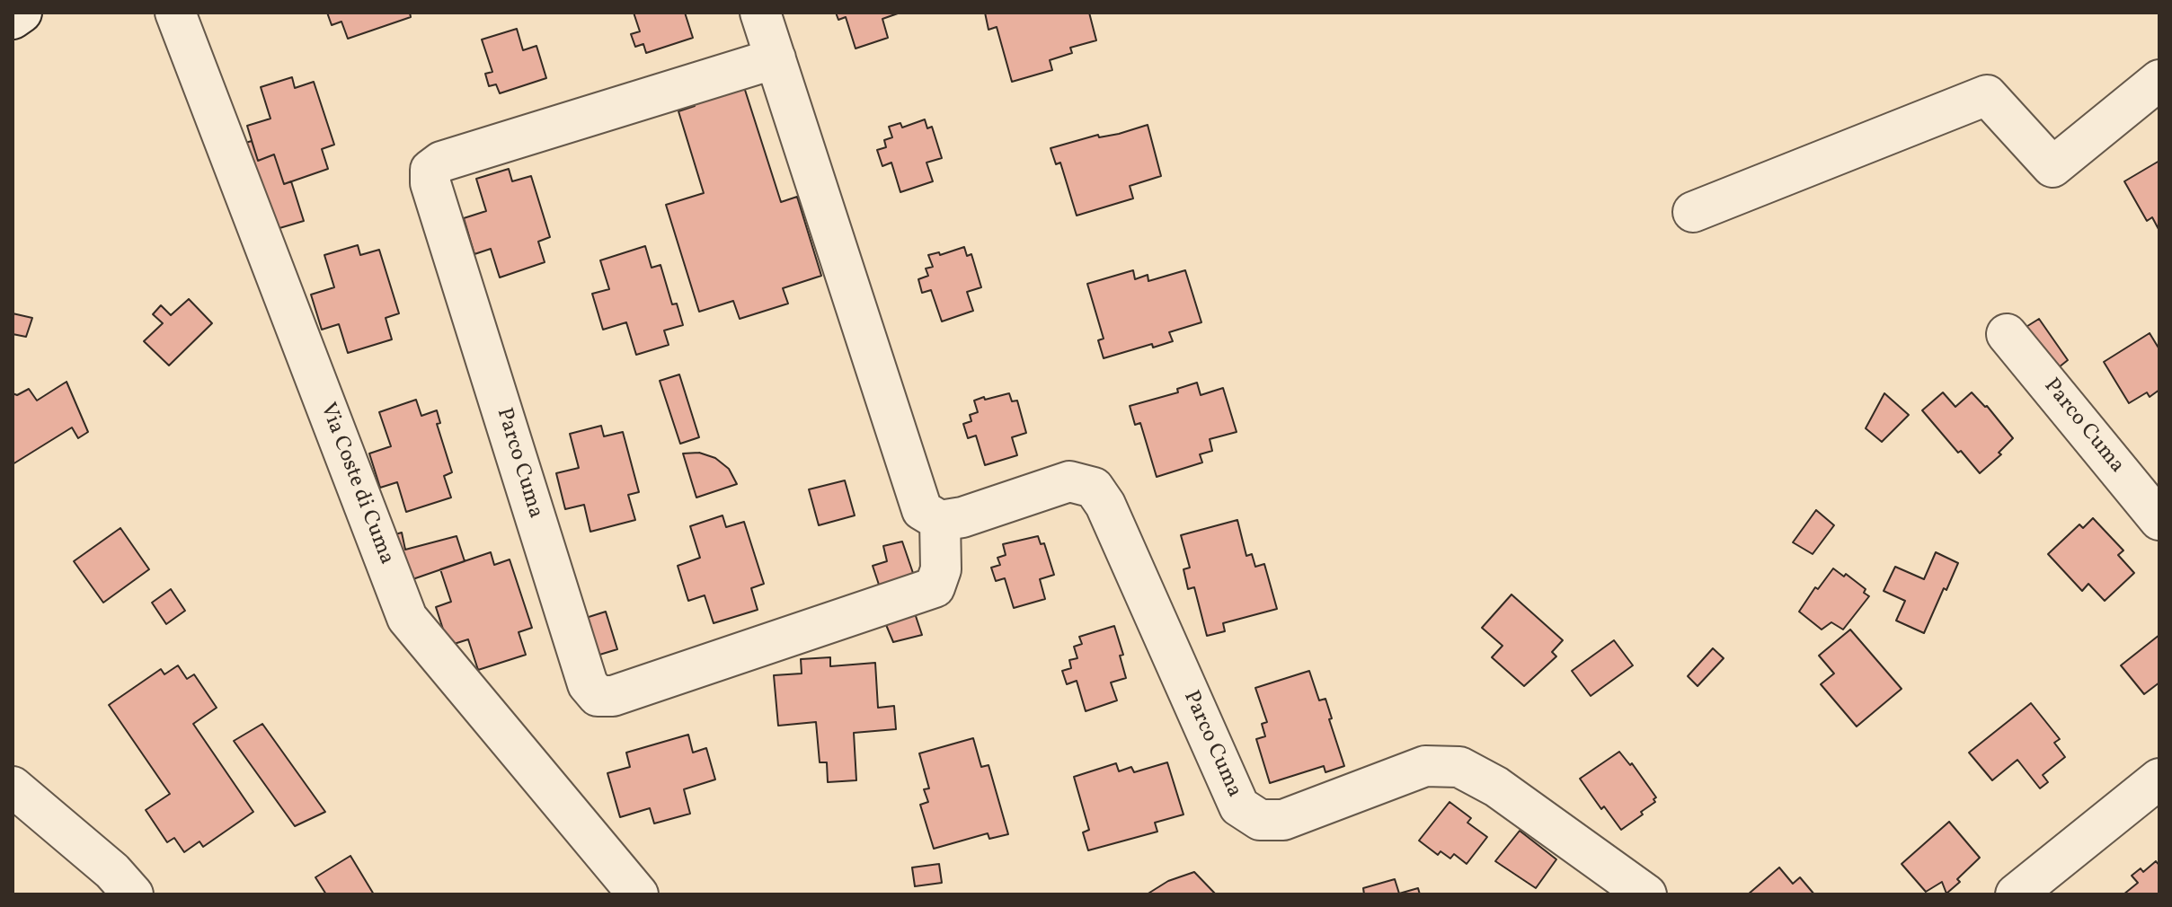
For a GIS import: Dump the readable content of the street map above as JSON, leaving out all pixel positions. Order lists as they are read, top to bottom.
{
  "streets": {
    "street": ["Parco Cuma", "Via Coste di Cuma"]
  }
}
